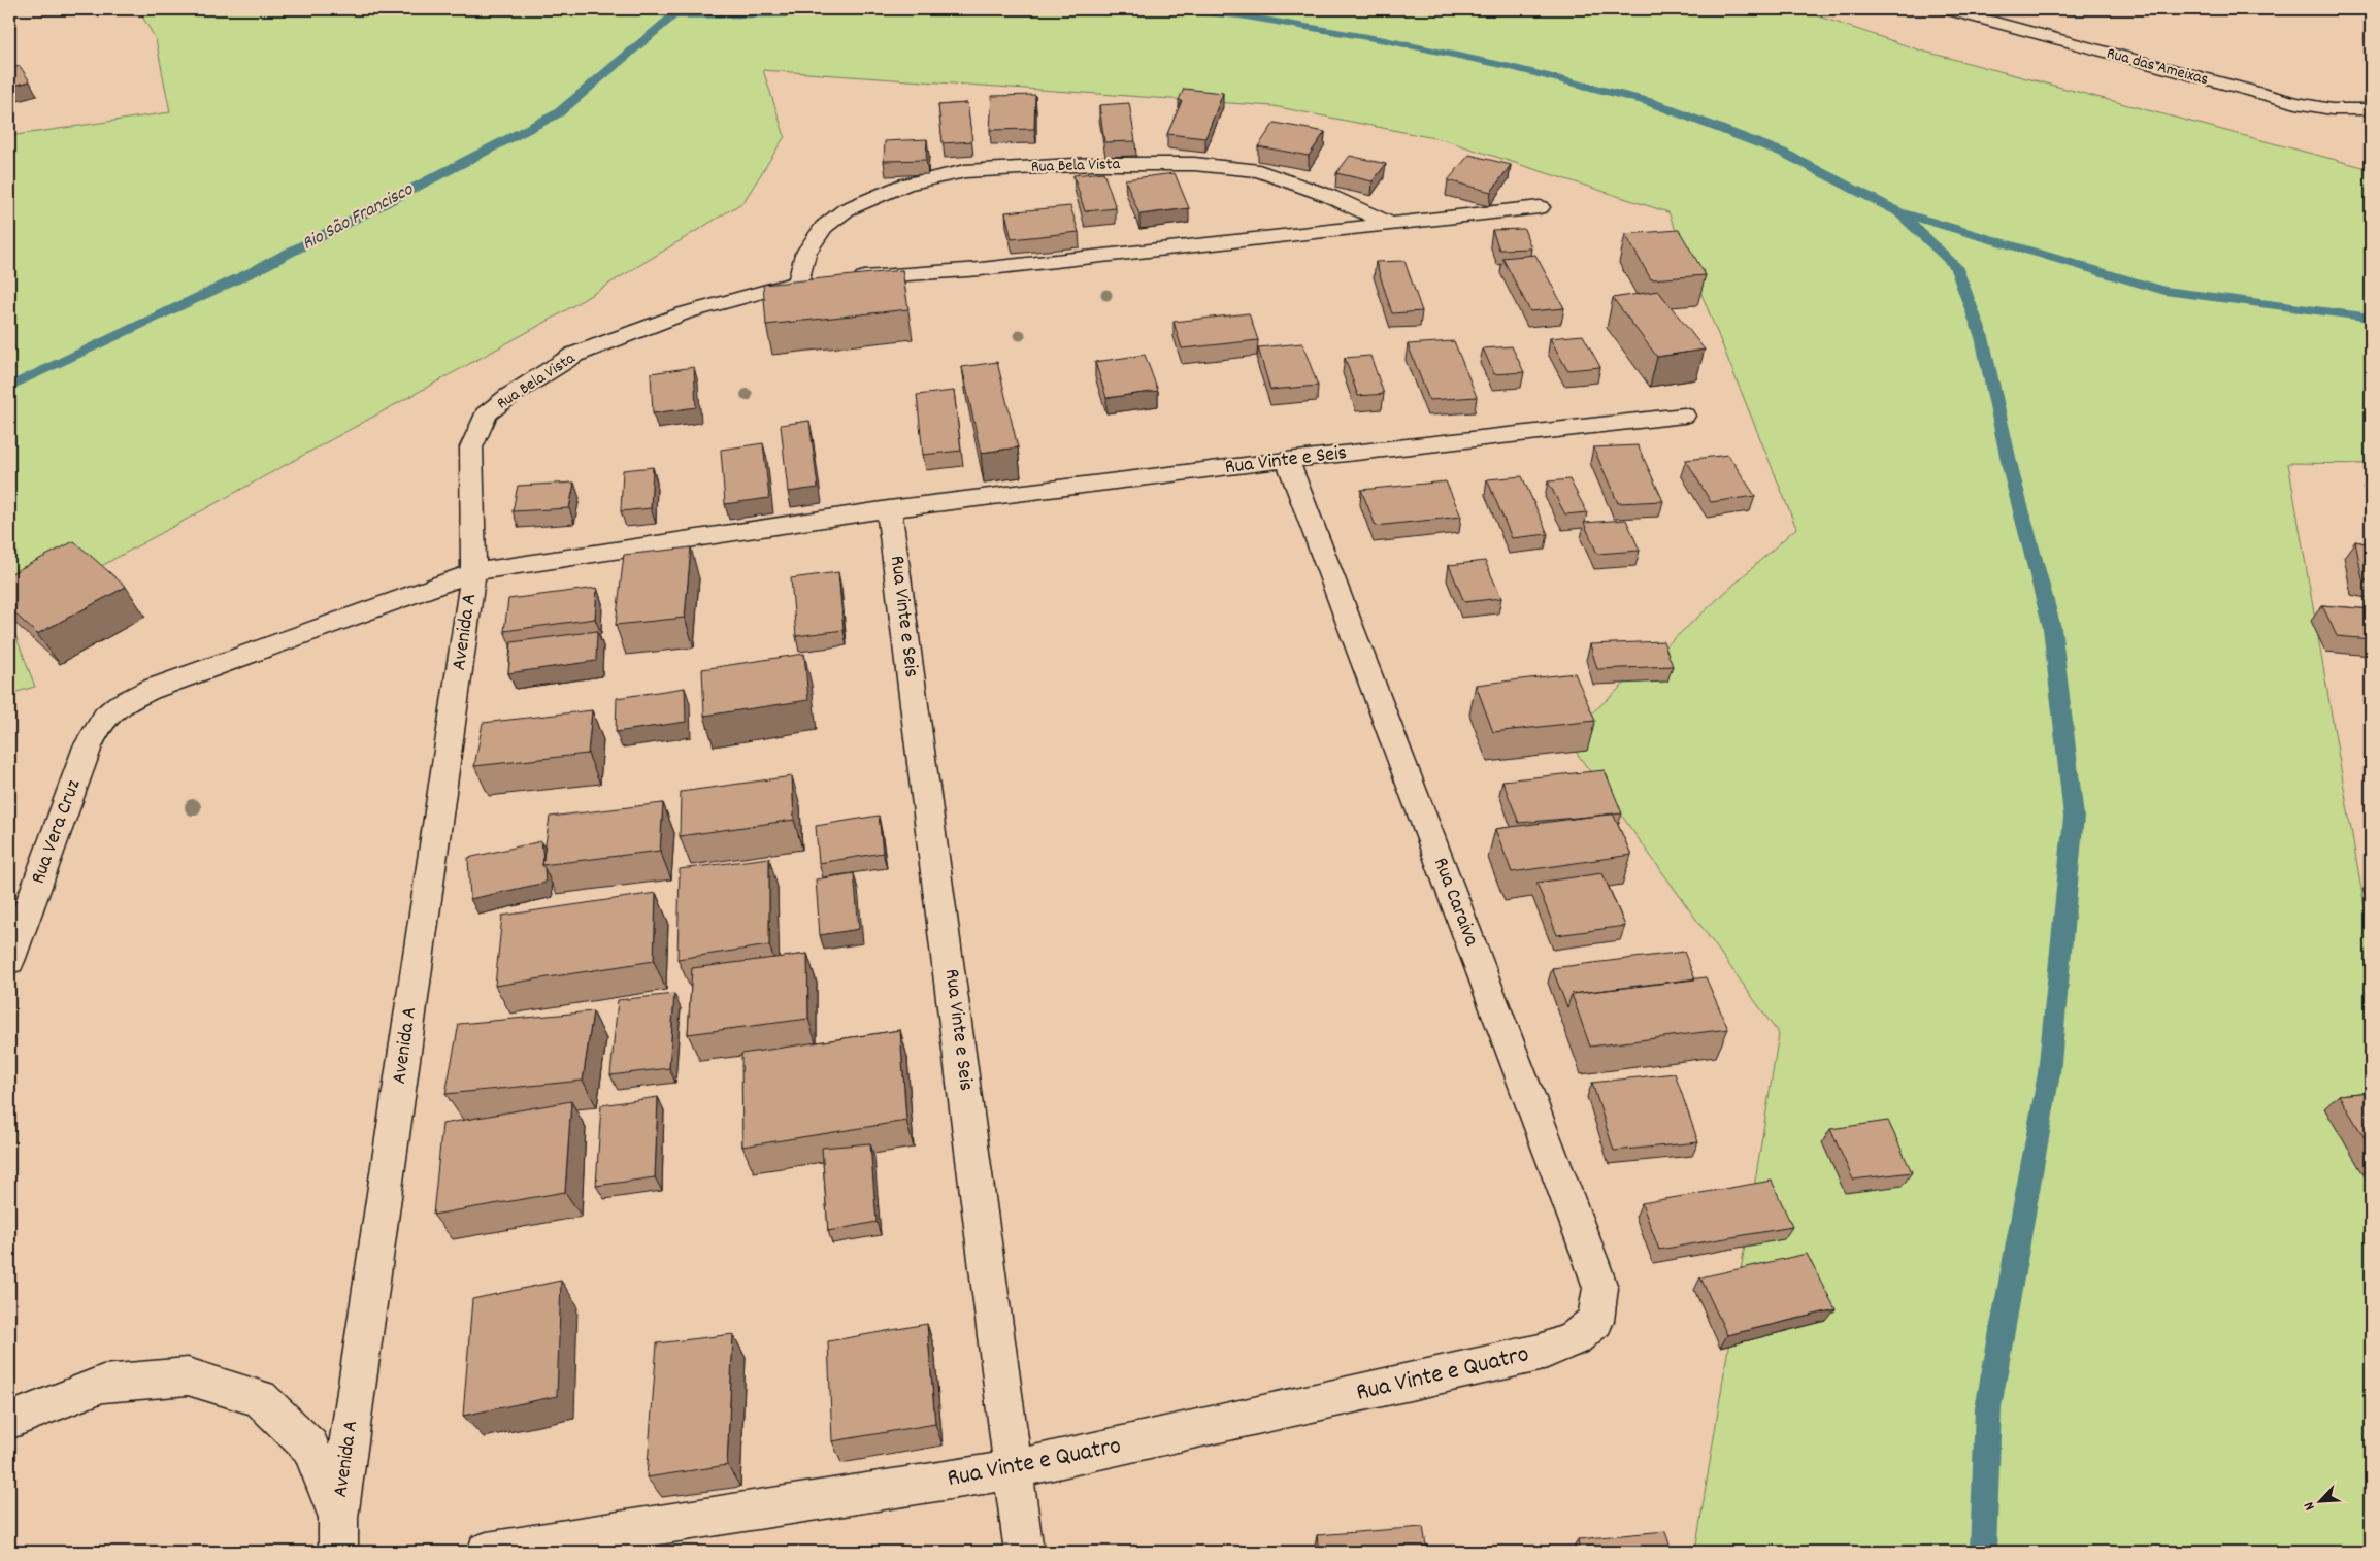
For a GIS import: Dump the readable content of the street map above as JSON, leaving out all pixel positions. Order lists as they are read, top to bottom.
{
  "streets": {
    "street": [
      "Rua das Ameixas",
      "Rua Bela Vista",
      "Rua Vinte e Seis",
      "Avenida A",
      "Rua Vera Cruz",
      "Rua Caraiva",
      "Rua Vinte e Quatro"
    ]
  },
  "crossings": [
    ["Rua Bela Vista", "Rua Vinte e Seis"],
    ["Rua Bela Vista", "Avenida A"],
    ["Rua Vinte e Seis", "Avenida A"],
    ["Rua Vinte e Seis", "Rua Vera Cruz"],
    ["Rua Vinte e Seis", "Rua Caraiva"],
    ["Rua Vinte e Seis", "Rua Vinte e Quatro"],
    ["Rua Caraiva", "Rua Vinte e Quatro"]
  ],
  "water": ["Rio São Francisco"],
  "north": "bottom left"
}
